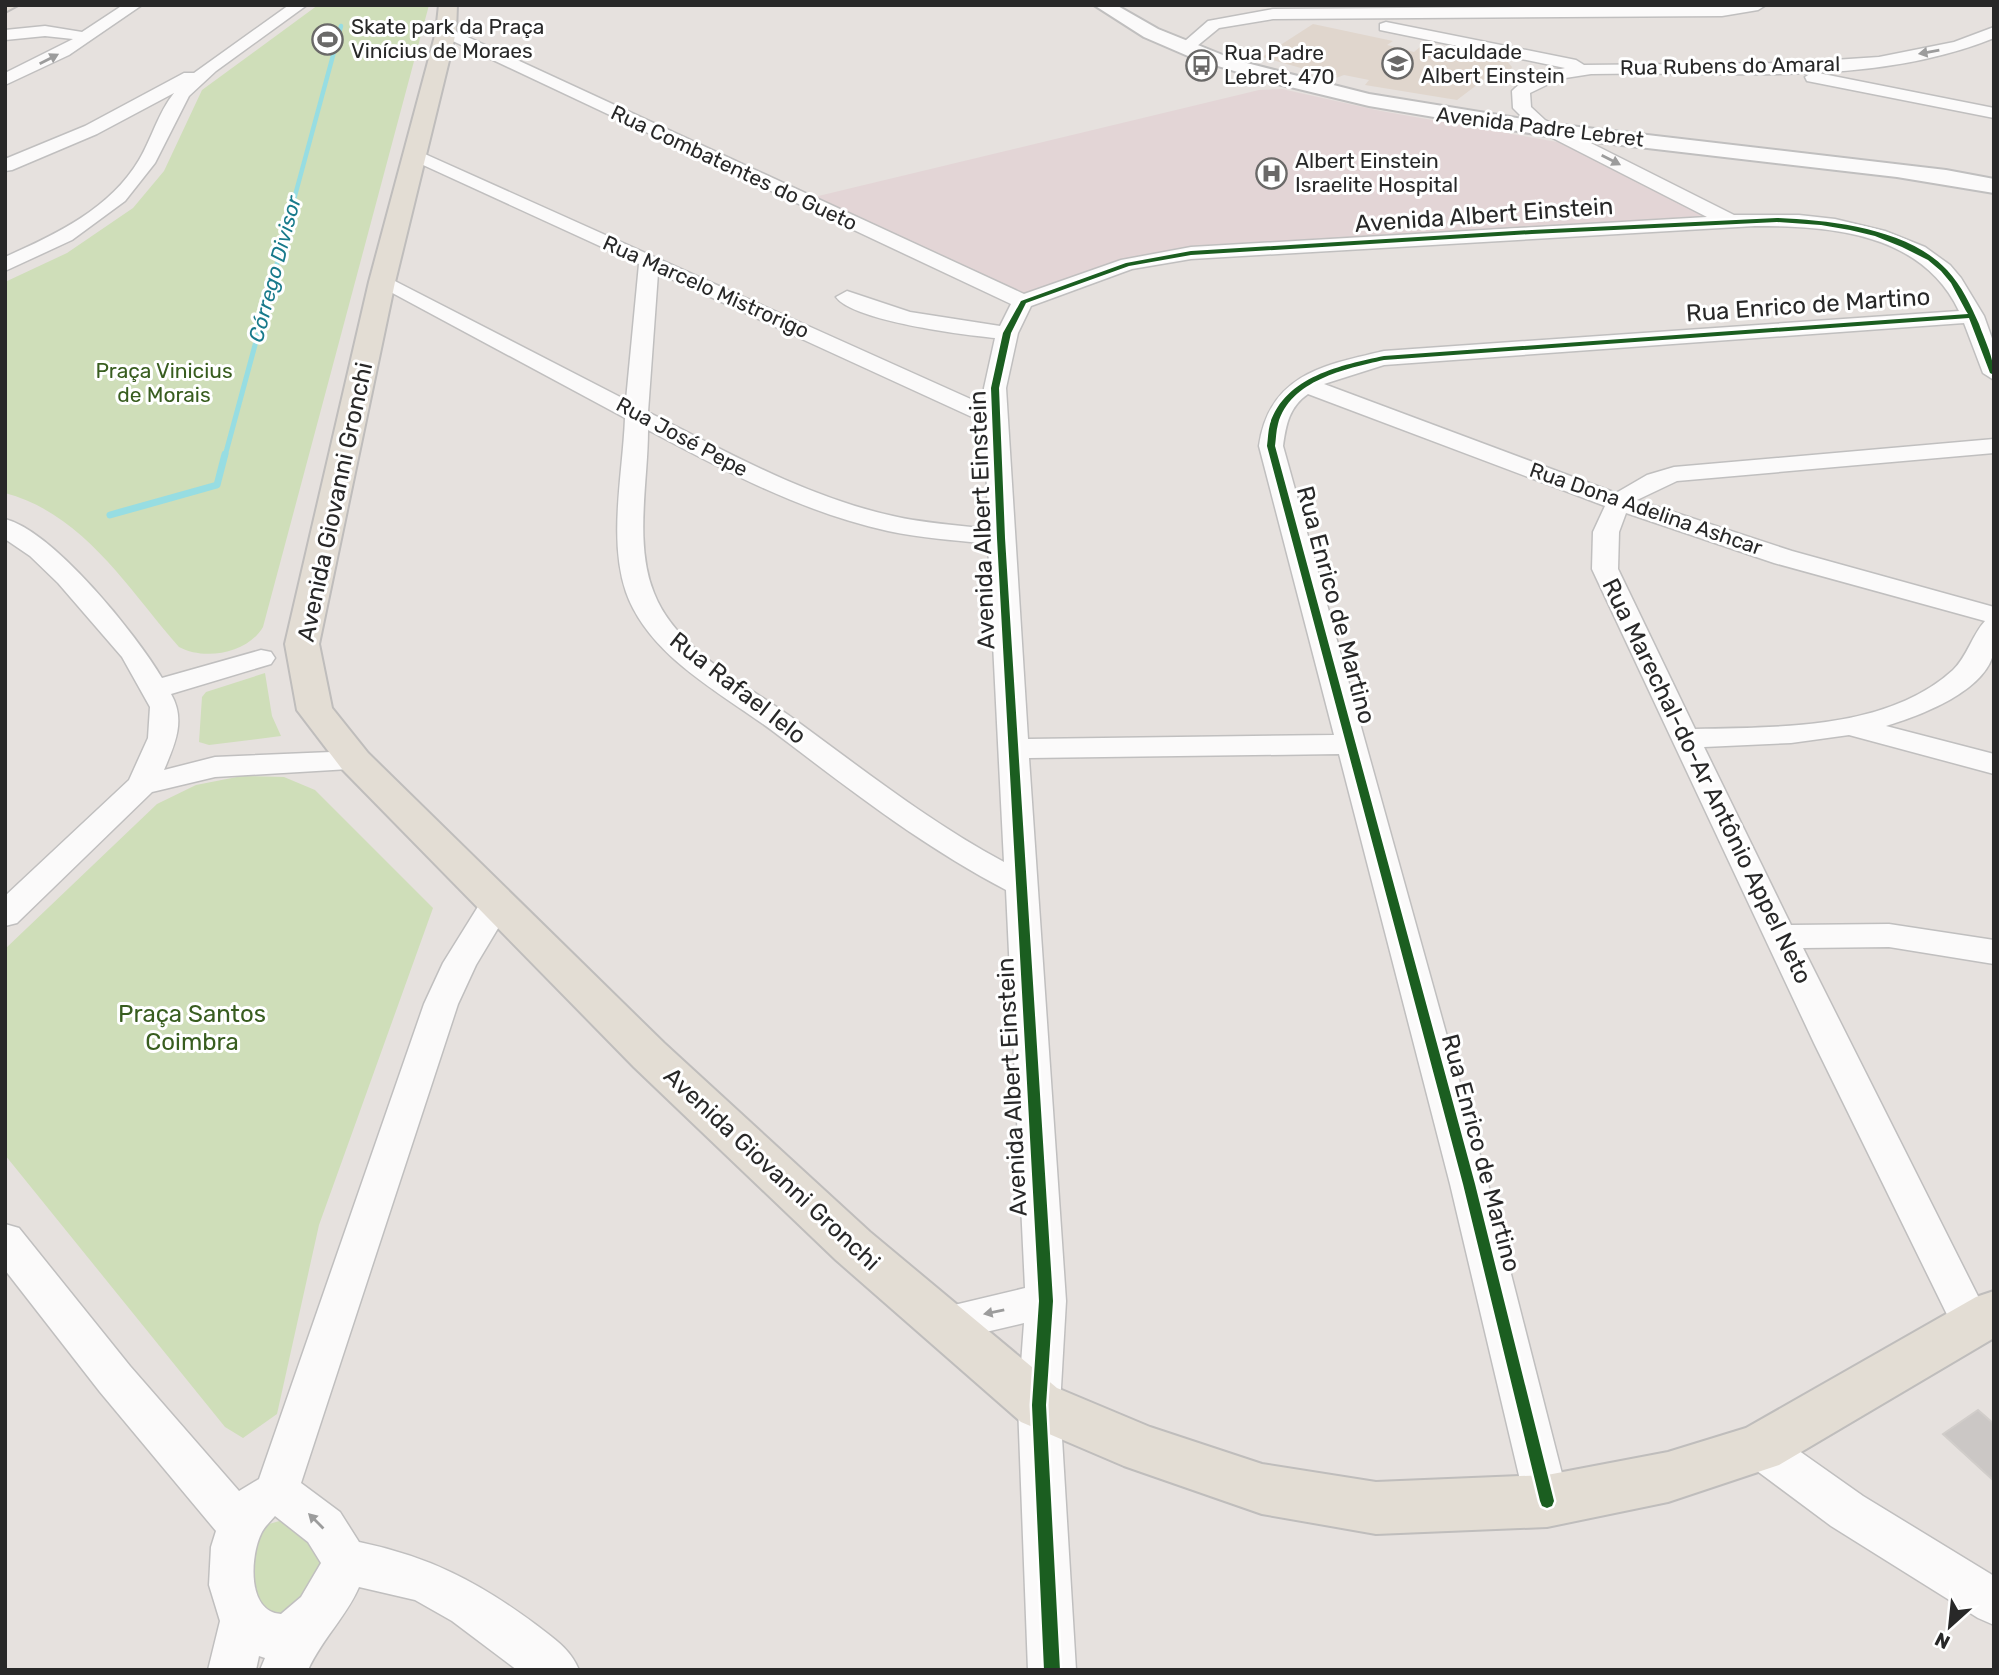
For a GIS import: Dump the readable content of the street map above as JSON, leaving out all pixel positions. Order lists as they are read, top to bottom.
{
  "streets": {
    "main road": ["Avenida Padre Lebret", "Avenida Giovanni Gronchi"],
    "street": [
      "Rua Rubens do Amaral",
      "Rua Combatentes do Gueto",
      "Avenida Albert Einstein",
      "Rua Marcelo Mistrorigo",
      "Rua Enrico de Martino",
      "Rua José Pepe",
      "Rua Dona Adelina Ashcar",
      "Rua Rafael Ielo",
      "Rua Marechal-do-Ar Antônio Appel Neto"
    ]
  },
  "crossings": [
    ["Rua Rubens do Amaral", "Avenida Padre Lebret"],
    ["Rua Combatentes do Gueto", "Avenida Albert Einstein"],
    ["Rua Combatentes do Gueto", "Avenida Giovanni Gronchi"],
    ["Avenida Albert Einstein", "Rua Marcelo Mistrorigo"],
    ["Avenida Albert Einstein", "Rua Enrico de Martino"],
    ["Avenida Albert Einstein", "Rua José Pepe"],
    ["Avenida Albert Einstein", "Avenida Giovanni Gronchi"],
    ["Avenida Albert Einstein", "Rua Rafael Ielo"],
    ["Rua Marcelo Mistrorigo", "Avenida Giovanni Gronchi"],
    ["Rua Marcelo Mistrorigo", "Rua Rafael Ielo"],
    ["Rua Enrico de Martino", "Avenida Giovanni Gronchi"],
    ["Rua Enrico de Martino", "Rua Dona Adelina Ashcar"],
    ["Rua José Pepe", "Avenida Giovanni Gronchi"],
    ["Rua José Pepe", "Rua Rafael Ielo"],
    ["Avenida Giovanni Gronchi", "Rua Marechal-do-Ar Antônio Appel Neto"],
    ["Rua Dona Adelina Ashcar", "Rua Marechal-do-Ar Antônio Appel Neto"]
  ],
  "water": ["Córrego Divisor"],
  "parks": ["Praça Vinicius de Morais", "Praça Santos Coimbra"],
  "places": {
    "sports": ["Skate park da Praça Vinícius de Moraes"],
    "school or university": ["Faculdade Albert Einstein"],
    "bus stop": ["Rua Padre Lebret, 470"],
    "hospital": ["Albert Einstein Israelite Hospital"]
  },
  "north": "bottom left"
}
